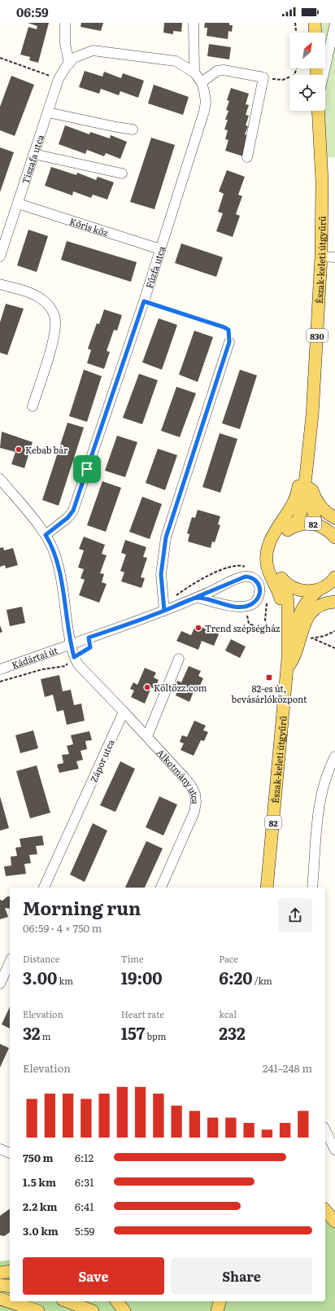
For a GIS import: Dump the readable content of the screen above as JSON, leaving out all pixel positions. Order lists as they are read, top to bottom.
{
  "streets": {
    "main road": ["Észak-keleti útgyűrű", "830", "82"],
    "street": [
      "Tiszafa utca",
      "Kőris köz",
      "Fűzfa utca",
      "Kádártai út",
      "Zápor utca",
      "Alkotmány utca"
    ]
  },
  "crossings": [
    ["Tiszafa utca", "Kőris köz"],
    ["Tiszafa utca", "Fűzfa utca"],
    ["Kőris köz", "Fűzfa utca"],
    ["Észak-keleti útgyűrű", "830"],
    ["Észak-keleti útgyűrű", "82"],
    ["830", "82"],
    ["Zápor utca", "Alkotmány utca"]
  ],
  "places": {
    "other": ["Kebab bár", "Trend szépségház", "Költözz.com"],
    "transit": ["82-es út, bevásárlóközpont"]
  },
  "north": "top right",
  "page": {
    "status": "06:59",
    "heading": ["Morning run", "06:59 · 4 × 750 m"],
    "stats": [
      ["Distance", "3.00 km"],
      ["Time", "19:00"],
      ["Pace", "6:20 /km"],
      ["Elevation", "32 m"],
      ["Heart rate", "157 bpm"],
      ["kcal", "232"]
    ],
    "chart": ["Elevation", "241–248 m"],
    "list": [
      {
        "name": "750 m",
        "note": "6:12"
      },
      {
        "name": "1.5 km",
        "note": "6:31"
      },
      {
        "name": "2.2 km",
        "note": "6:41"
      },
      {
        "name": "3.0 km",
        "note": "5:59"
      }
    ],
    "buttons": ["Save", "Share"]
  }
}
